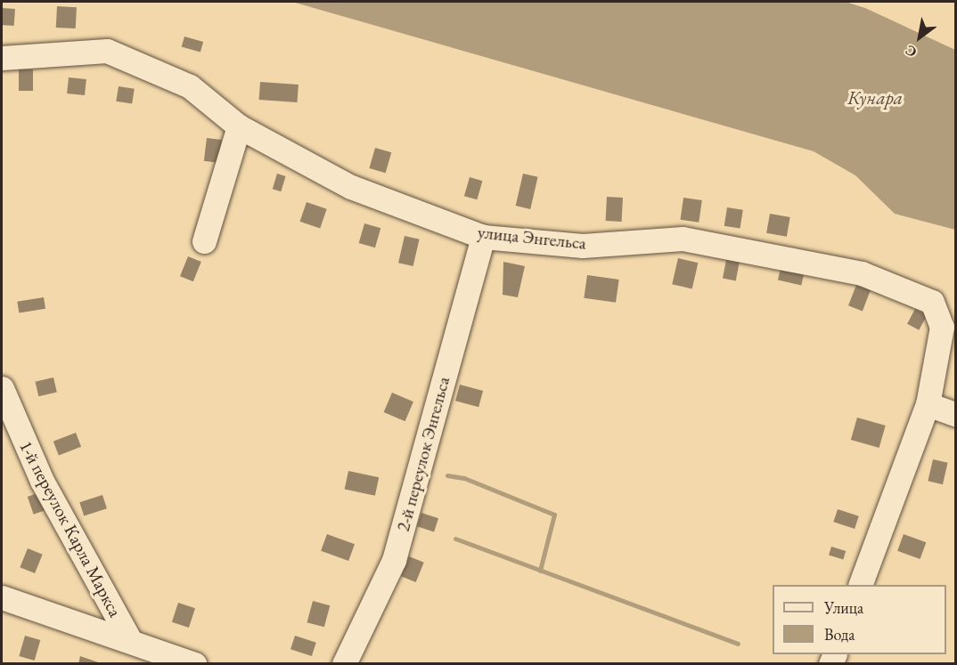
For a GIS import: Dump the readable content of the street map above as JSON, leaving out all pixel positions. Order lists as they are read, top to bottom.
{
  "streets": {
    "street": ["улица Энгельса", "2-й переулок Энгельса", "1-й переулок Карла Маркса"]
  },
  "crossings": [
    ["улица Энгельса", "2-й переулок Энгельса"]
  ],
  "water": ["Кунара"],
  "legend": ["Улица", "Вода"],
  "north": "bottom left"
}
